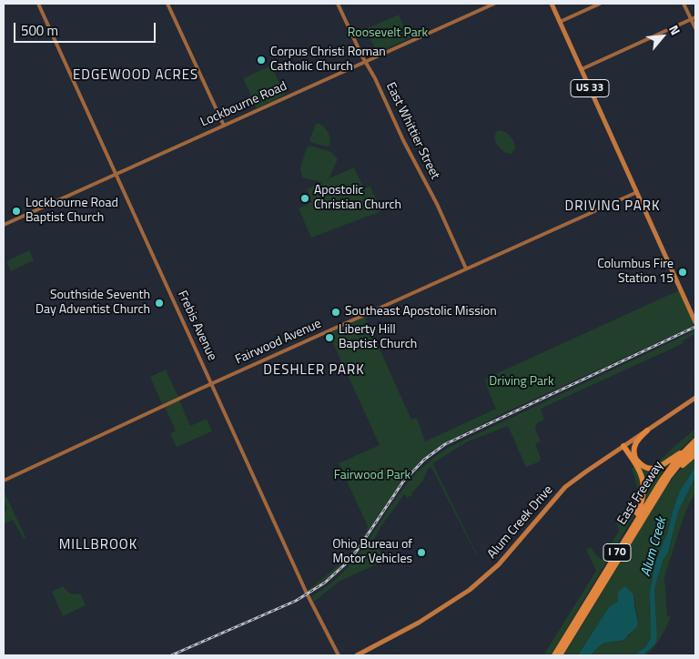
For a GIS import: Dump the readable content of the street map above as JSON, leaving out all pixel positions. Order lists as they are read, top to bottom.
{
  "streets": {
    "highway": ["East Freeway", "I 70"],
    "main road": [
      "US 33",
      "Lockbourne Road",
      "East Whittier Street",
      "Frebis Avenue",
      "Fairwood Avenue",
      "Alum Creek Drive"
    ]
  },
  "crossings": [
    ["US 33", "Fairwood Avenue"],
    ["Lockbourne Road", "East Whittier Street"],
    ["Lockbourne Road", "Frebis Avenue"],
    ["East Whittier Street", "Fairwood Avenue"],
    ["Frebis Avenue", "Fairwood Avenue"]
  ],
  "districts": [
    "EDGEWOOD ACRES",
    "DRIVING PARK",
    "DESHLER PARK",
    "MILLBROOK"
  ],
  "water": ["Alum Creek"],
  "parks": ["Roosevelt Park", "Driving Park", "Fairwood Park"],
  "places": [
    "Corpus Christi Roman Catholic Church",
    "Apostolic Christian Church",
    "Lockbourne Road Baptist Church",
    "Columbus Fire Station 15",
    "Southside Seventh Day Adventist Church",
    "Southeast Apostolic Mission",
    "Liberty Hill Baptist Church",
    "Ohio Bureau of Motor Vehicles"
  ],
  "scale_bar": "500 m",
  "north": "top right"
}
